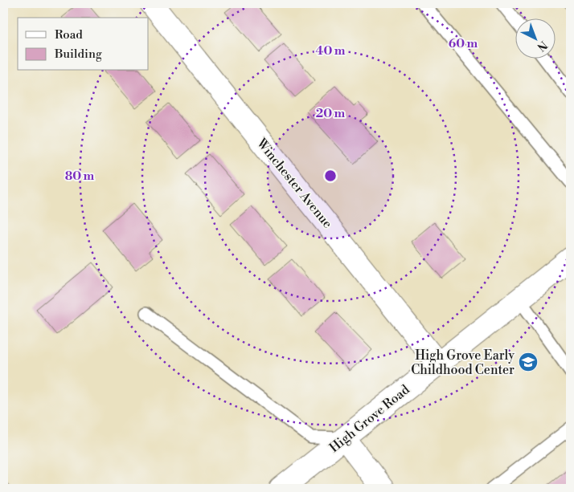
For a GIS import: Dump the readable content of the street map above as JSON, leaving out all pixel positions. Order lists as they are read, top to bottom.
{
  "streets": {
    "street": ["Winchester Avenue", "High Grove Road"]
  },
  "crossings": [
    ["Winchester Avenue", "High Grove Road"]
  ],
  "places": {
    "school or university": ["High Grove Early Childhood Center"]
  },
  "legend": ["Road", "Building"],
  "north": "bottom right",
  "rings": [
    "60 m",
    "40 m",
    "20 m",
    "80 m"
  ]
}
